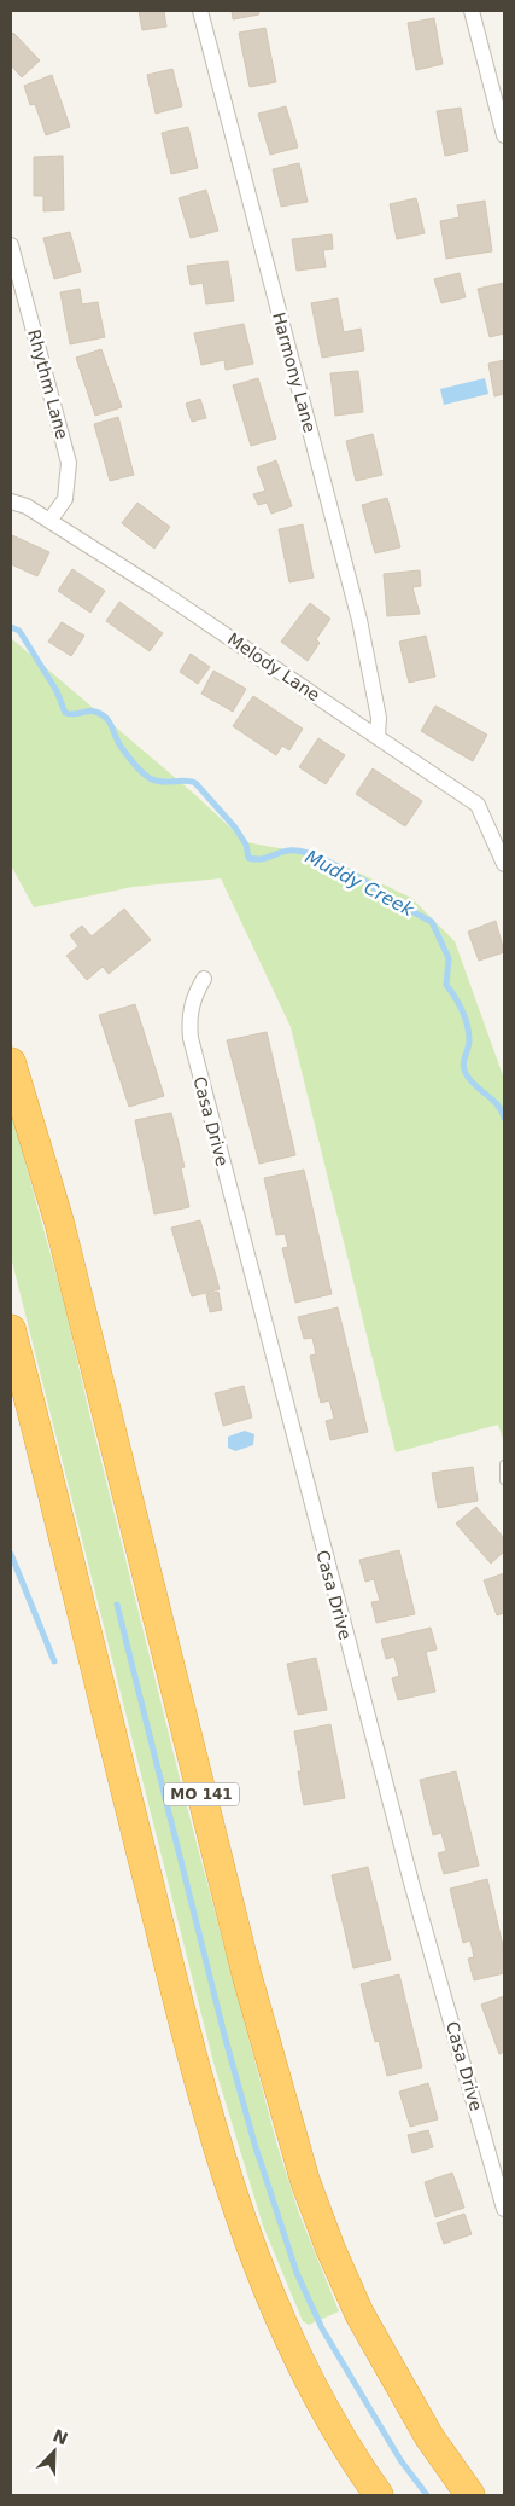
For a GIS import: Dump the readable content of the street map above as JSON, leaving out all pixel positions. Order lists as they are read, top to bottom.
{
  "streets": {
    "highway": ["MO 141"],
    "street": [
      "Harmony Lane",
      "Rhythm Lane",
      "Melody Lane",
      "Casa Drive"
    ]
  },
  "crossings": [
    ["Harmony Lane", "Melody Lane"],
    ["Rhythm Lane", "Melody Lane"]
  ],
  "water": ["Muddy Creek"],
  "north": "top right"
}
